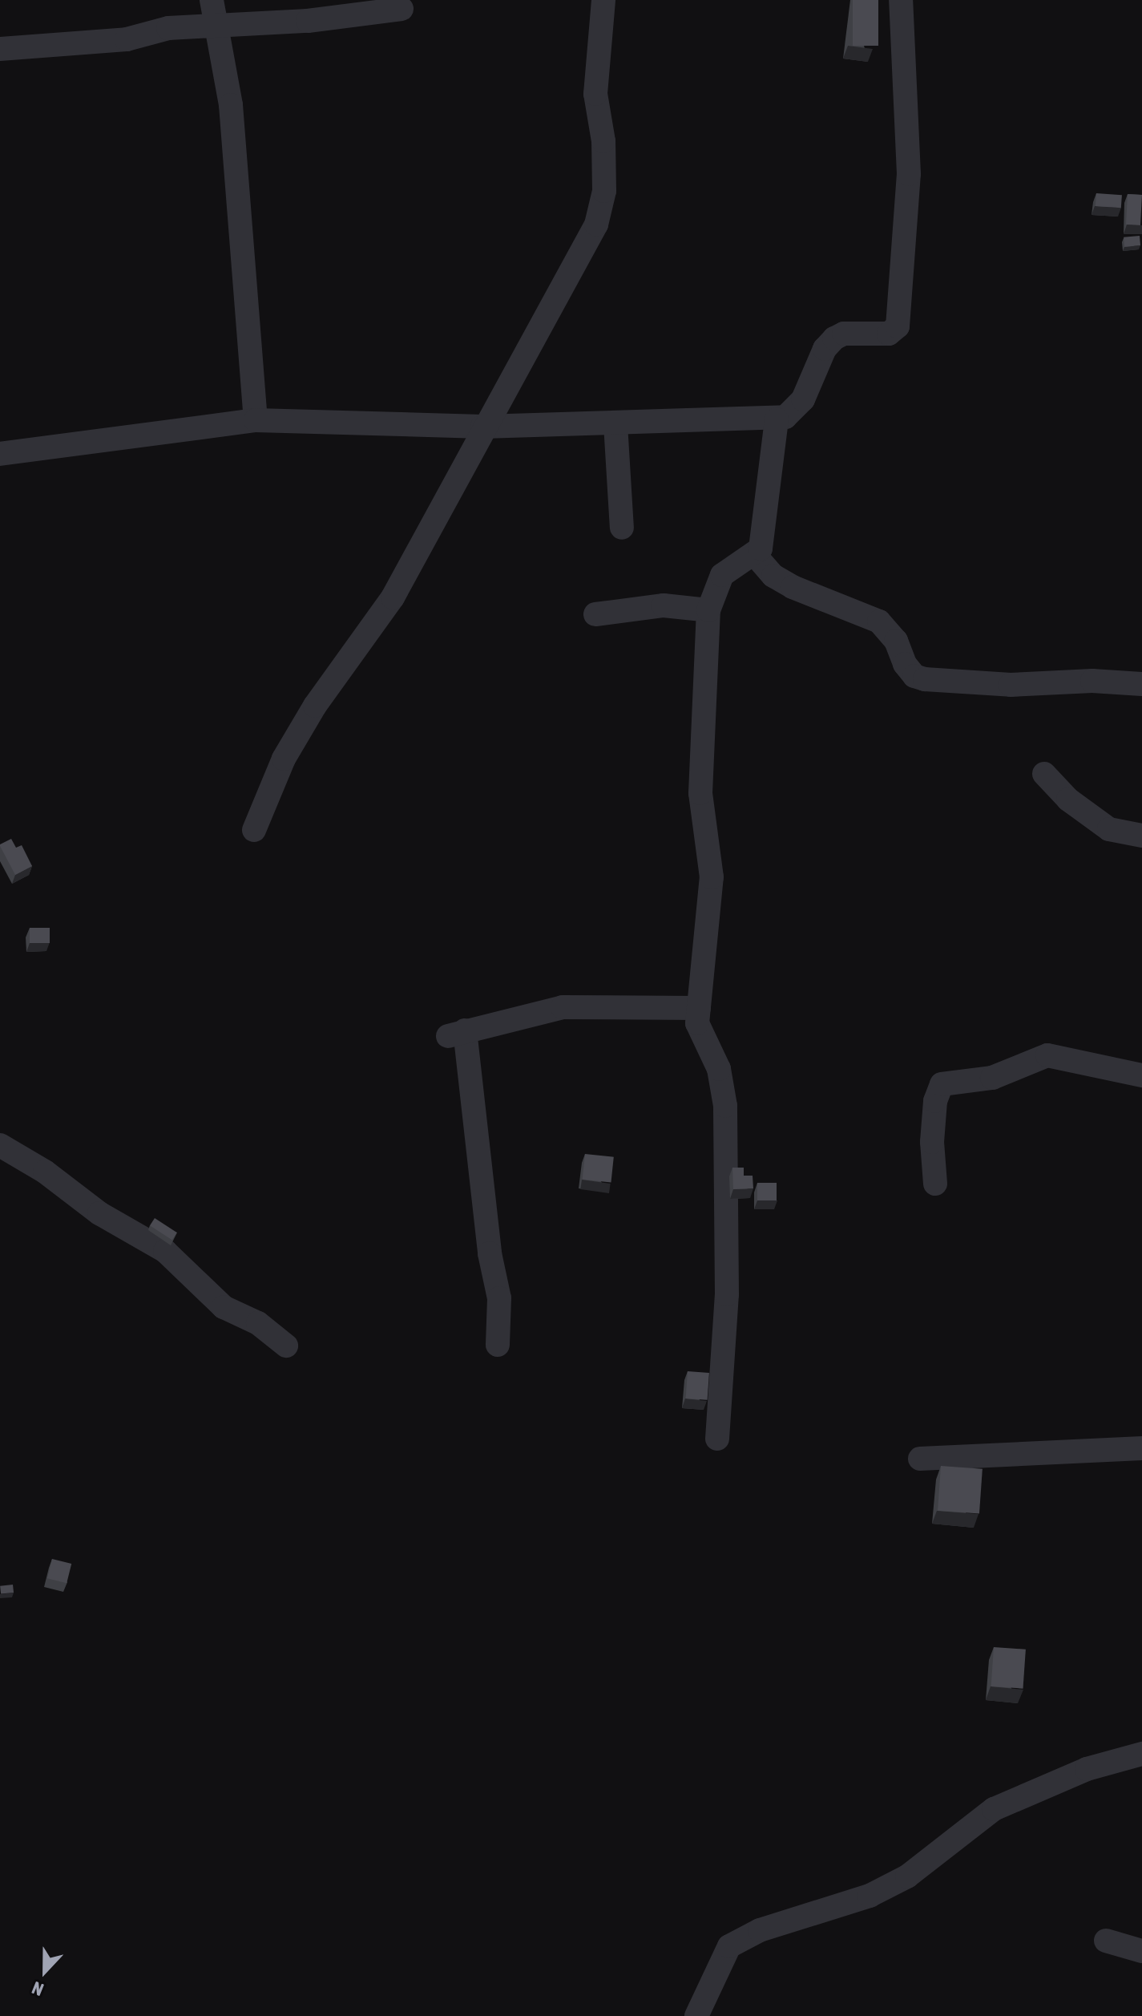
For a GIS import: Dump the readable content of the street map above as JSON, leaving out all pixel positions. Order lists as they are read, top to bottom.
{
  "north": "bottom"
}
